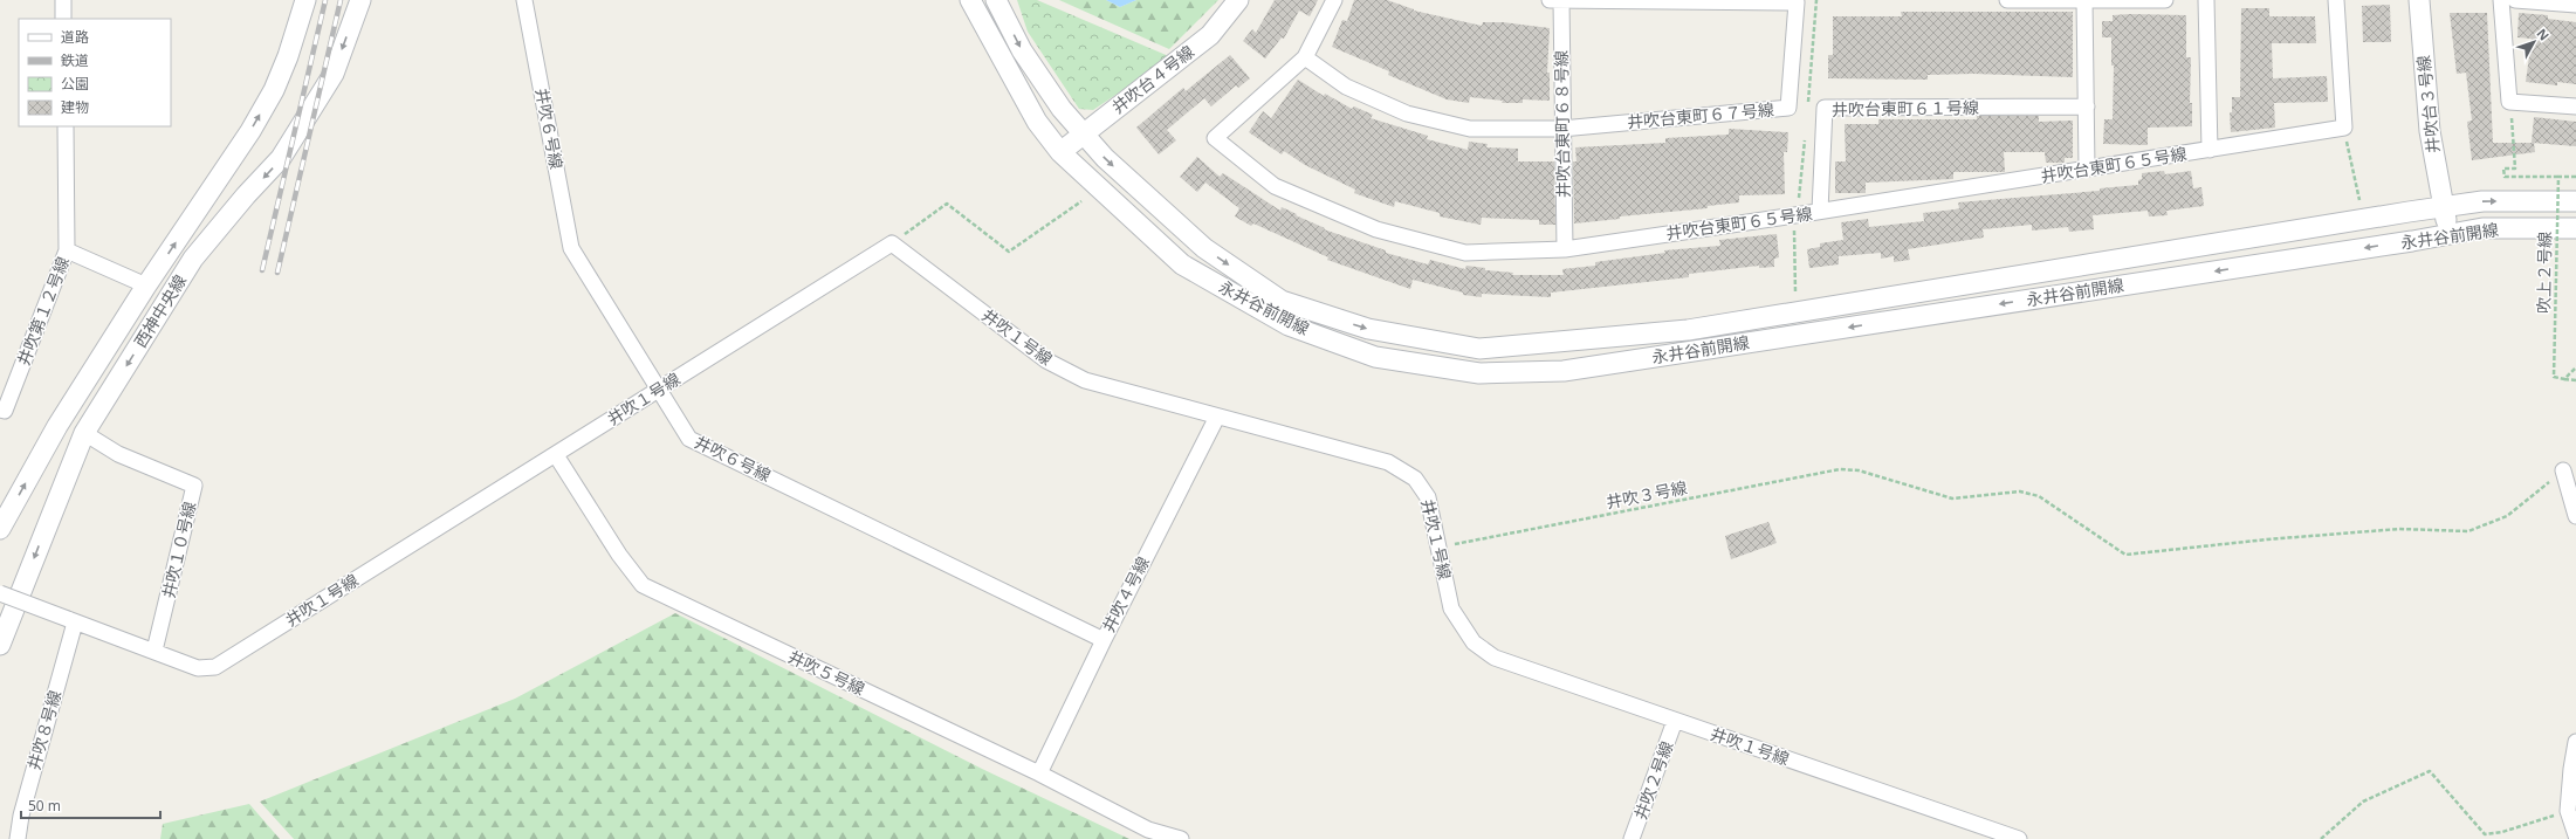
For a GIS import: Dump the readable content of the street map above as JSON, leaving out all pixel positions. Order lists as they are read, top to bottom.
{
  "streets": {
    "street": [
      "井吹台４号線",
      "井吹台３号線",
      "井吹台東町６１号線",
      "井吹台東町６７号線",
      "井吹台東町６８号線",
      "井吹６号線",
      "井吹台東町６５号線",
      "永井谷前開線",
      "井吹第１２号線",
      "西神中央線",
      "井吹１号線",
      "井吹１０号線",
      "井吹４号線",
      "井吹５号線",
      "井吹８号線",
      "井吹２号線"
    ],
    "path": ["吹上２号線", "井吹３号線"]
  },
  "crossings": [
    ["井吹台４号線", "永井谷前開線"],
    ["井吹台３号線", "永井谷前開線"],
    ["井吹台東町６１号線", "井吹台東町６５号線"],
    ["井吹台東町６７号線", "井吹台東町６８号線"],
    ["井吹台東町６７号線", "井吹台東町６５号線"],
    ["井吹台東町６８号線", "井吹台東町６５号線"],
    ["井吹６号線", "井吹１号線"],
    ["井吹６号線", "井吹４号線"],
    ["西神中央線", "井吹１０号線"],
    ["井吹１号線", "井吹３号線"],
    ["井吹１号線", "井吹１０号線"],
    ["井吹１号線", "井吹４号線"],
    ["井吹１号線", "井吹５号線"],
    ["井吹１号線", "井吹８号線"],
    ["井吹１号線", "井吹２号線"],
    ["井吹４号線", "井吹５号線"]
  ],
  "legend": [
    "道路",
    "鉄道",
    "公園",
    "建物"
  ],
  "scale_bar": "50 m",
  "north": "top right"
}
